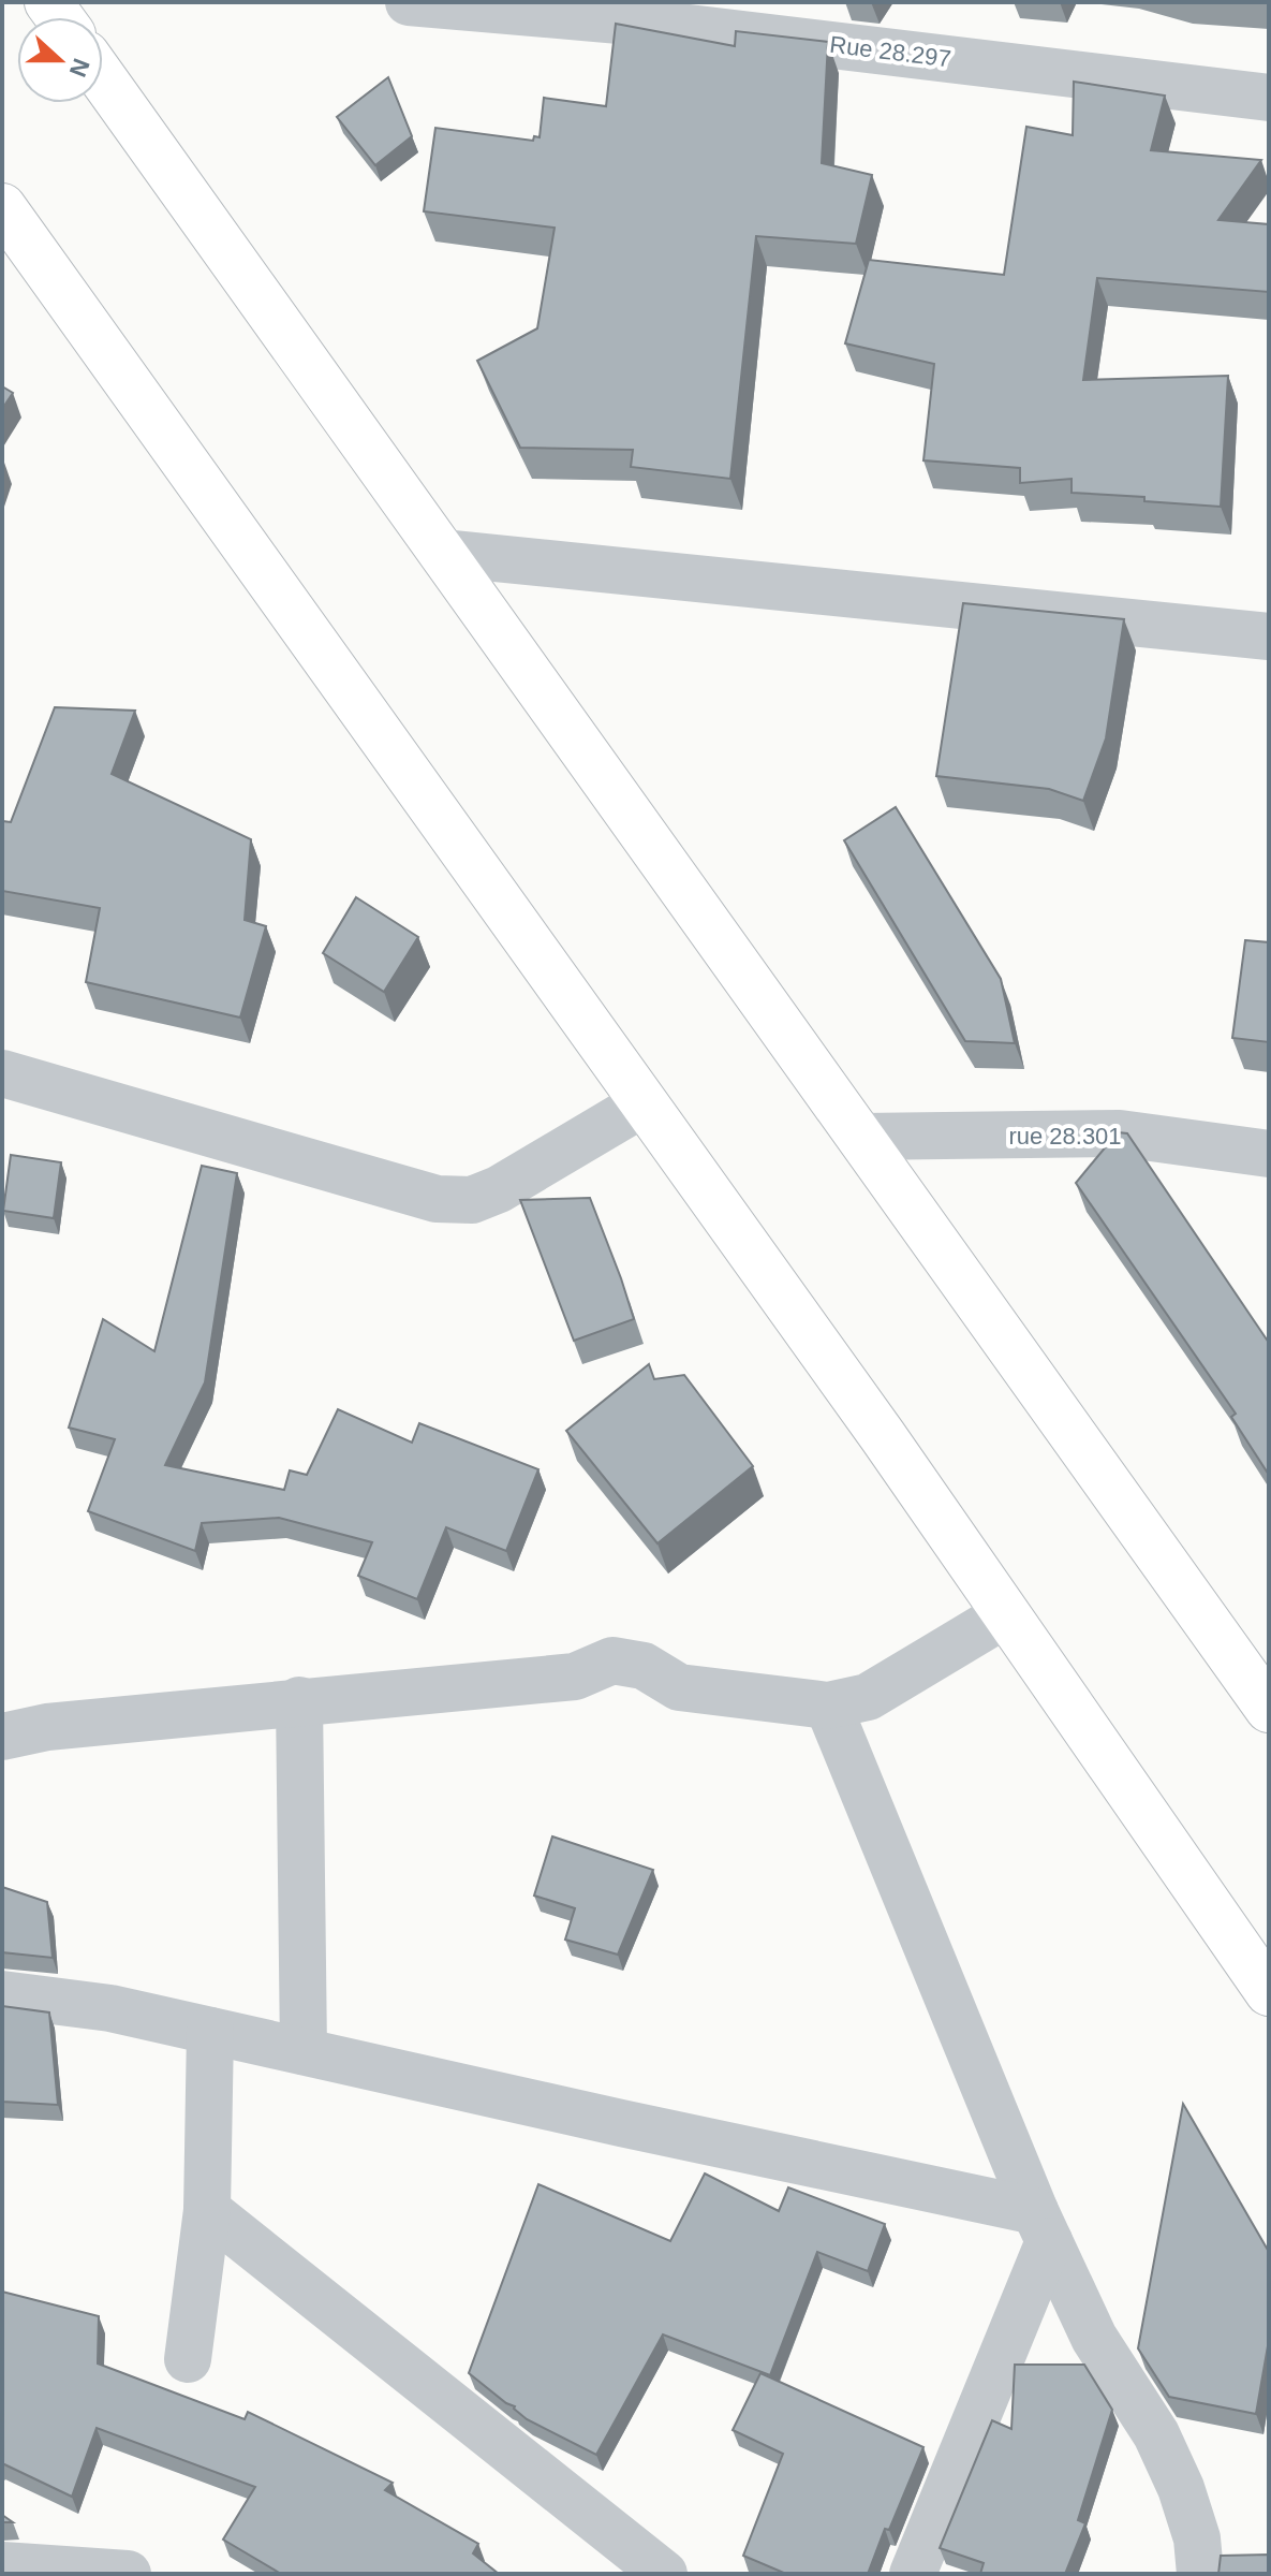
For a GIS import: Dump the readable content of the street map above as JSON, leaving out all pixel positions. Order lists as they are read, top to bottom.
{
  "streets": {
    "street": ["Rue 28.297", "rue 28.301"]
  },
  "north": "right"
}
